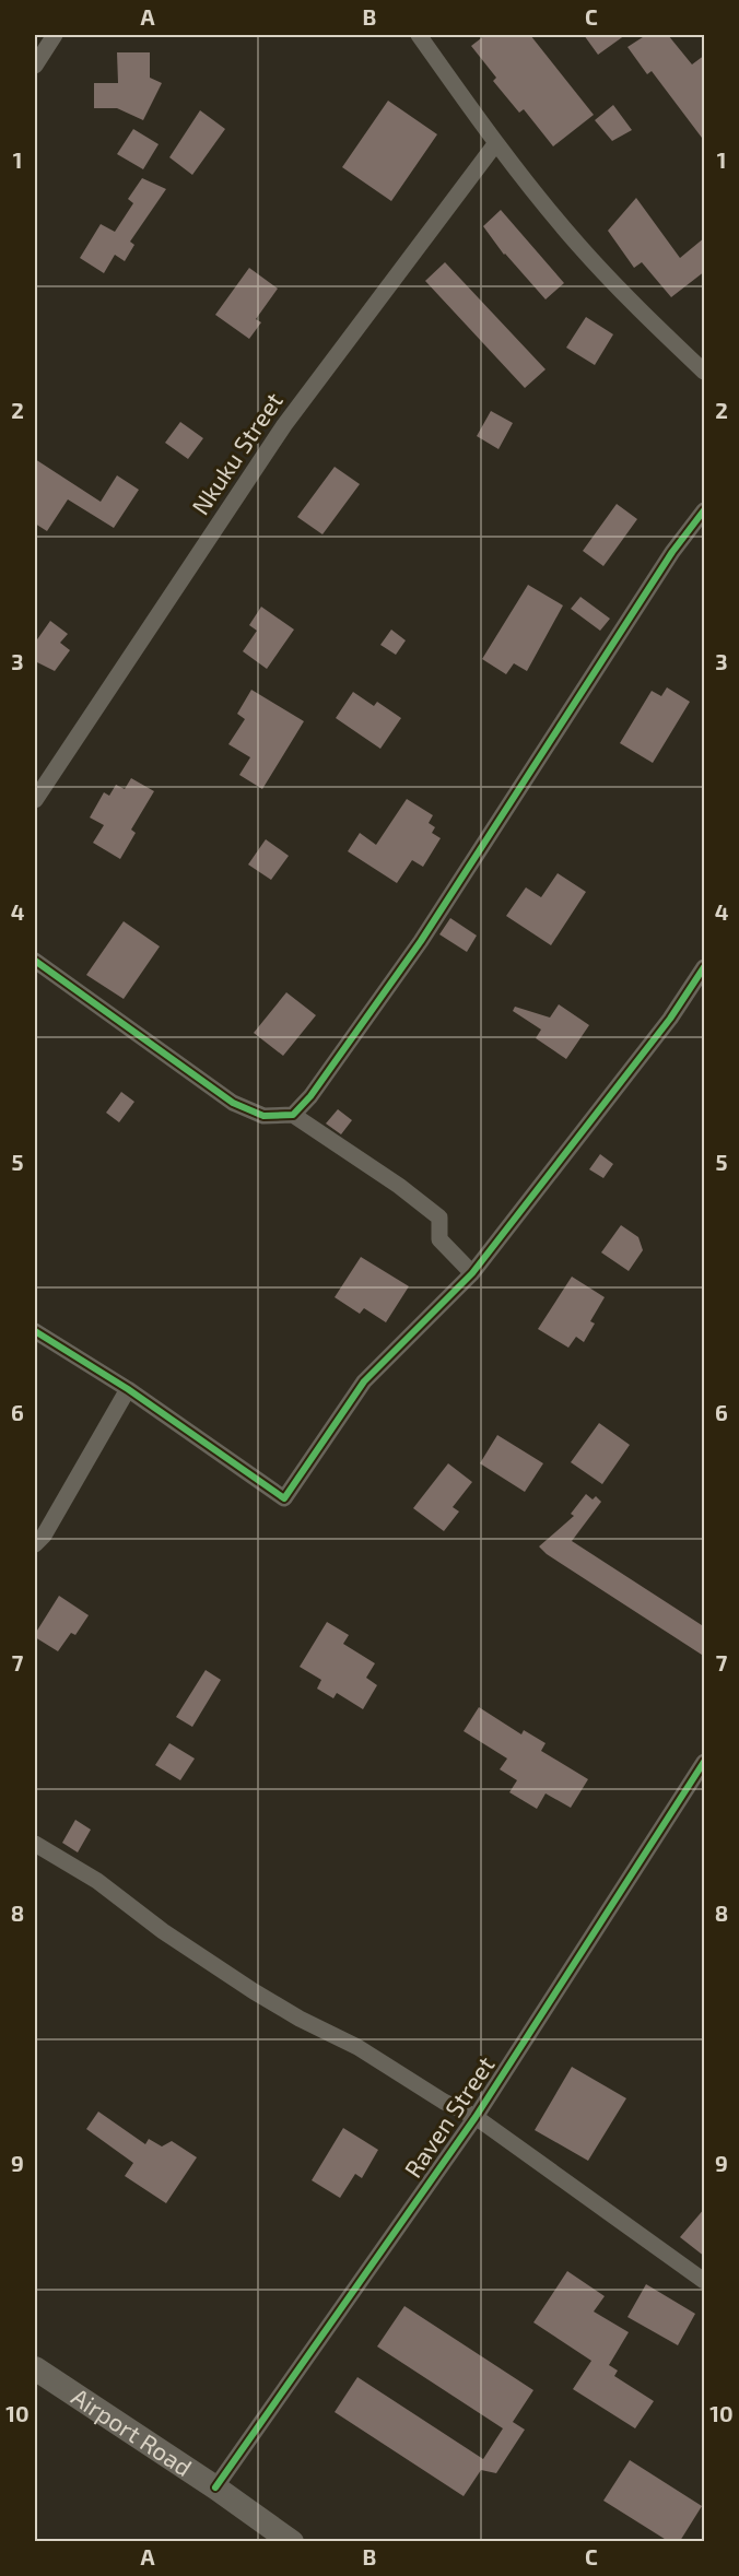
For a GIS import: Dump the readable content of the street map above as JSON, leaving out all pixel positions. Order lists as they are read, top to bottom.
{
  "streets": {
    "street": ["Nkuku Street", "Raven Street", "Airport Road"]
  },
  "crossings": [
    ["Raven Street", "Airport Road"]
  ],
  "grid": {
    "columns": ["A", "B", "C"],
    "rows": [
      "1",
      "2",
      "3",
      "4",
      "5",
      "6",
      "7",
      "8",
      "9",
      "10"
    ]
  }
}
